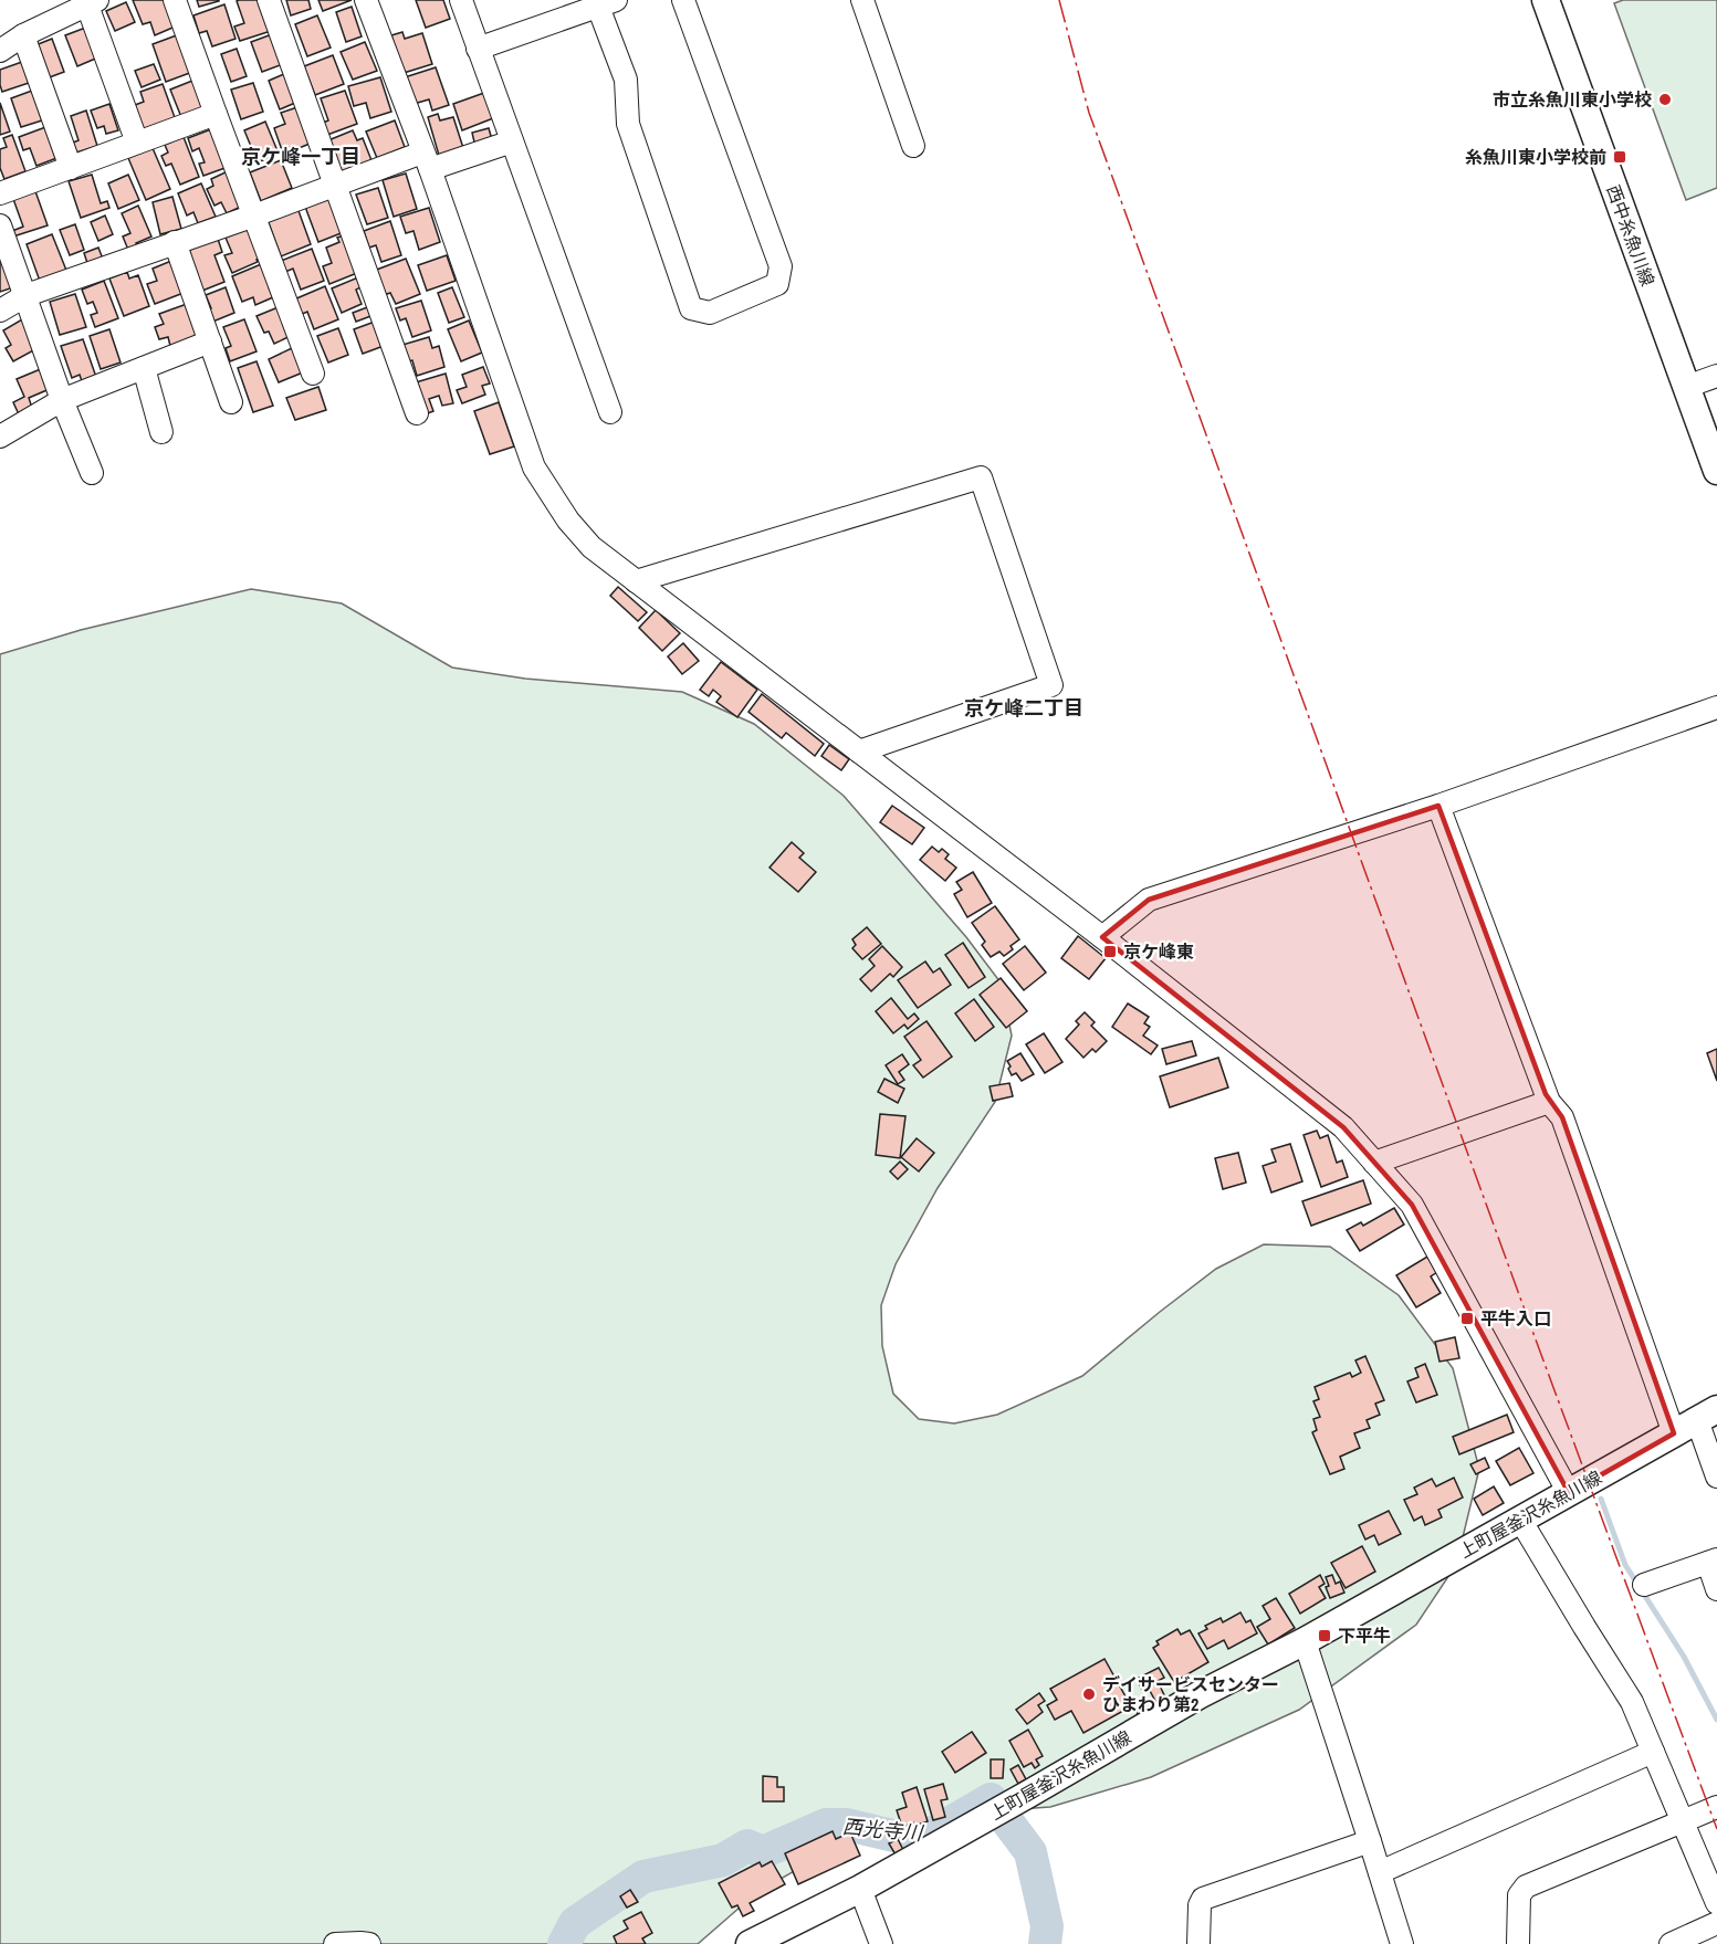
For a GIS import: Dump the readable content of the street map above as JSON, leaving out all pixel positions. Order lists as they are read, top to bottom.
{
  "streets": {
    "main road": ["西中糸魚川線", "上町屋釜沢糸魚川線"]
  },
  "districts": ["京ケ峰一丁目", "京ケ峰二丁目"],
  "water": ["西光寺川"],
  "places": {
    "other": ["市立糸魚川東小学校", "デイサービスセンター ひまわり第2"],
    "transit": [
      "糸魚川東小学校前",
      "京ケ峰東",
      "平牛入口",
      "下平牛"
    ]
  }
}
